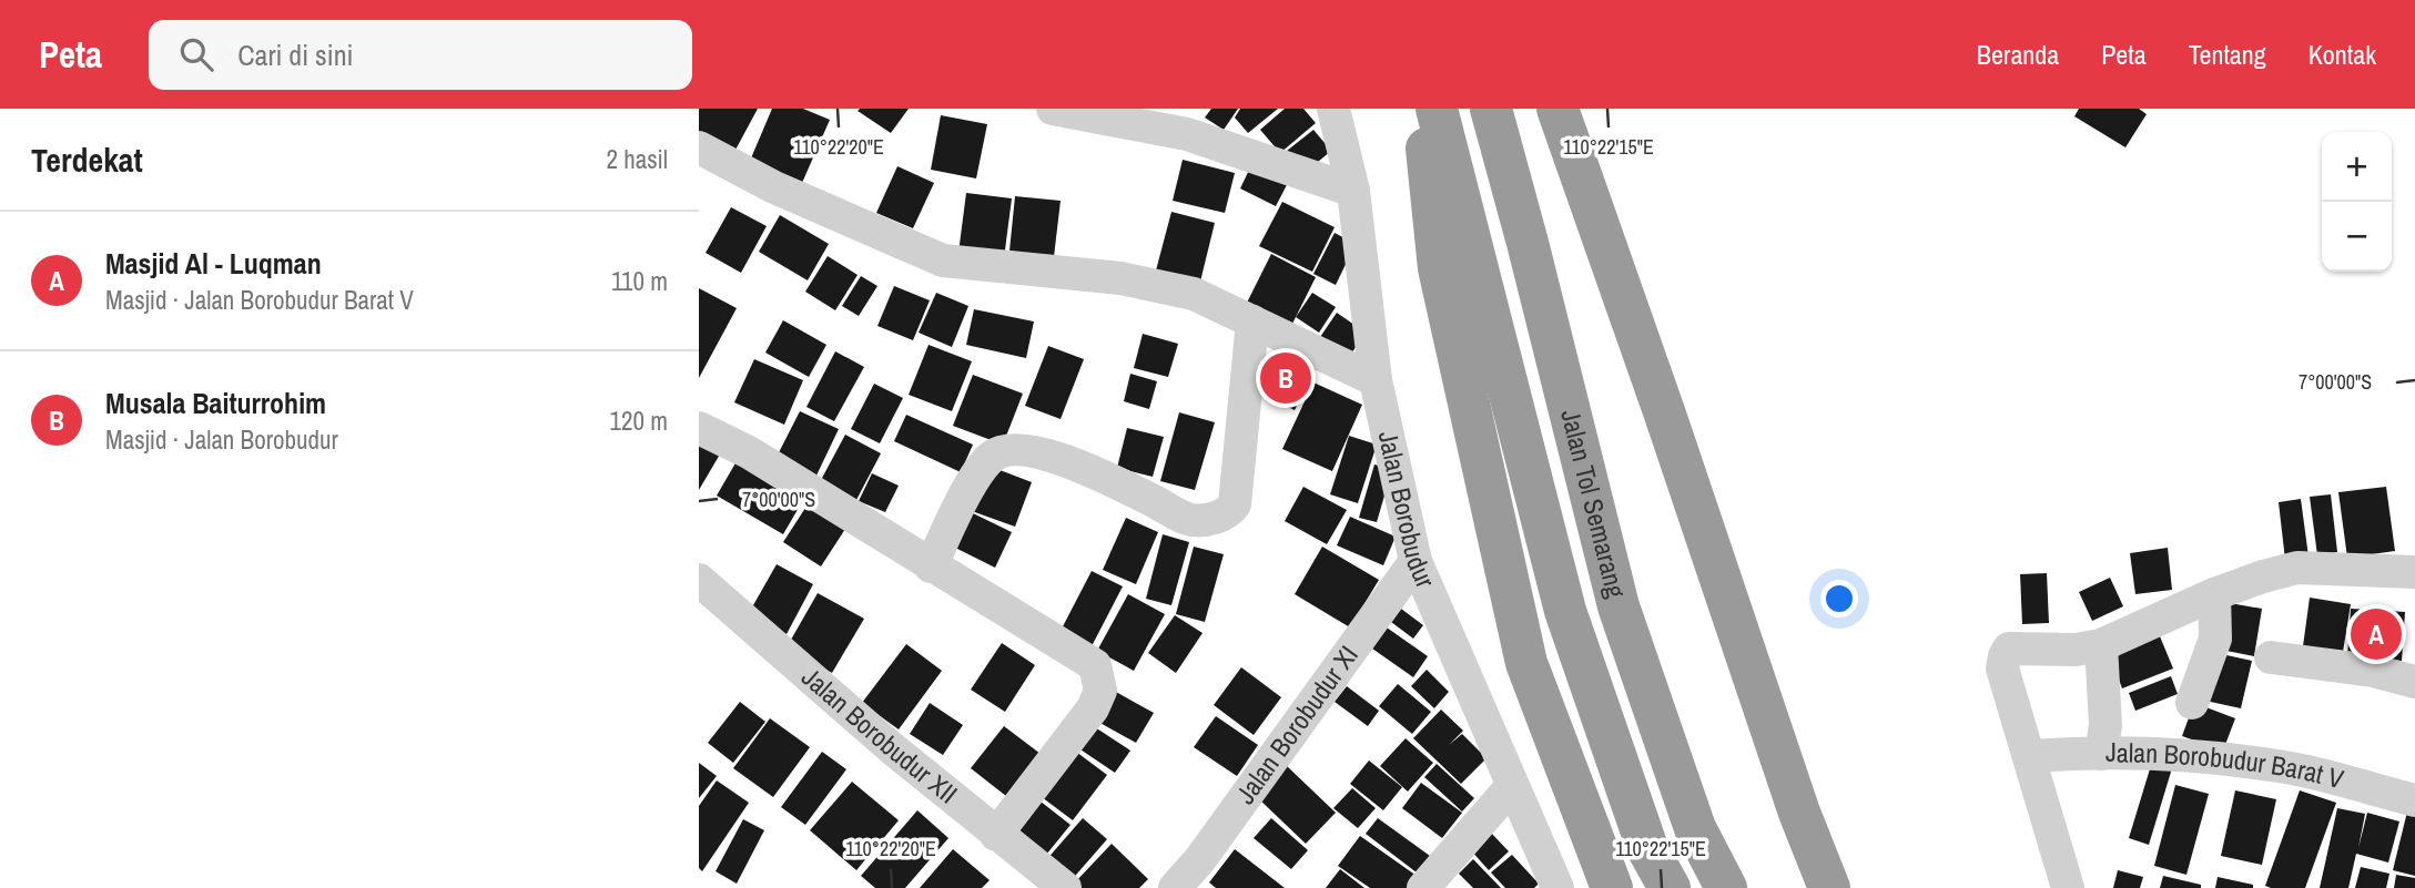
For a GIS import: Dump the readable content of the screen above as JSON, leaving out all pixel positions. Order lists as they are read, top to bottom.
{
  "streets": {
    "highway": ["Jalan Tol Semarang"],
    "street": [
      "Jalan Borobudur",
      "Jalan Borobudur XI",
      "Jalan Borobudur XII",
      "Jalan Borobudur Barat V"
    ]
  },
  "crossings": [
    ["Jalan Borobudur", "Jalan Borobudur XI"]
  ],
  "page": {
    "header": "Peta",
    "search": "Cari di sini",
    "nav": [
      "Beranda",
      "Peta",
      "Tentang",
      "Kontak"
    ],
    "heading": ["Terdekat", "2 hasil"],
    "map_buttons": ["+", "−"],
    "list": [
      {
        "mark": "A",
        "name": "Masjid Al - Luqman",
        "note": "Masjid · Jalan Borobudur Barat V",
        "value": "110 m"
      },
      {
        "mark": "B",
        "name": "Musala Baiturrohim",
        "note": "Masjid · Jalan Borobudur",
        "value": "120 m"
      }
    ],
    "pins": ["B", "A"]
  },
  "coordinates": ["110°22'20\"E", "110°22'15\"E", "7°00'00\"S"]
}
